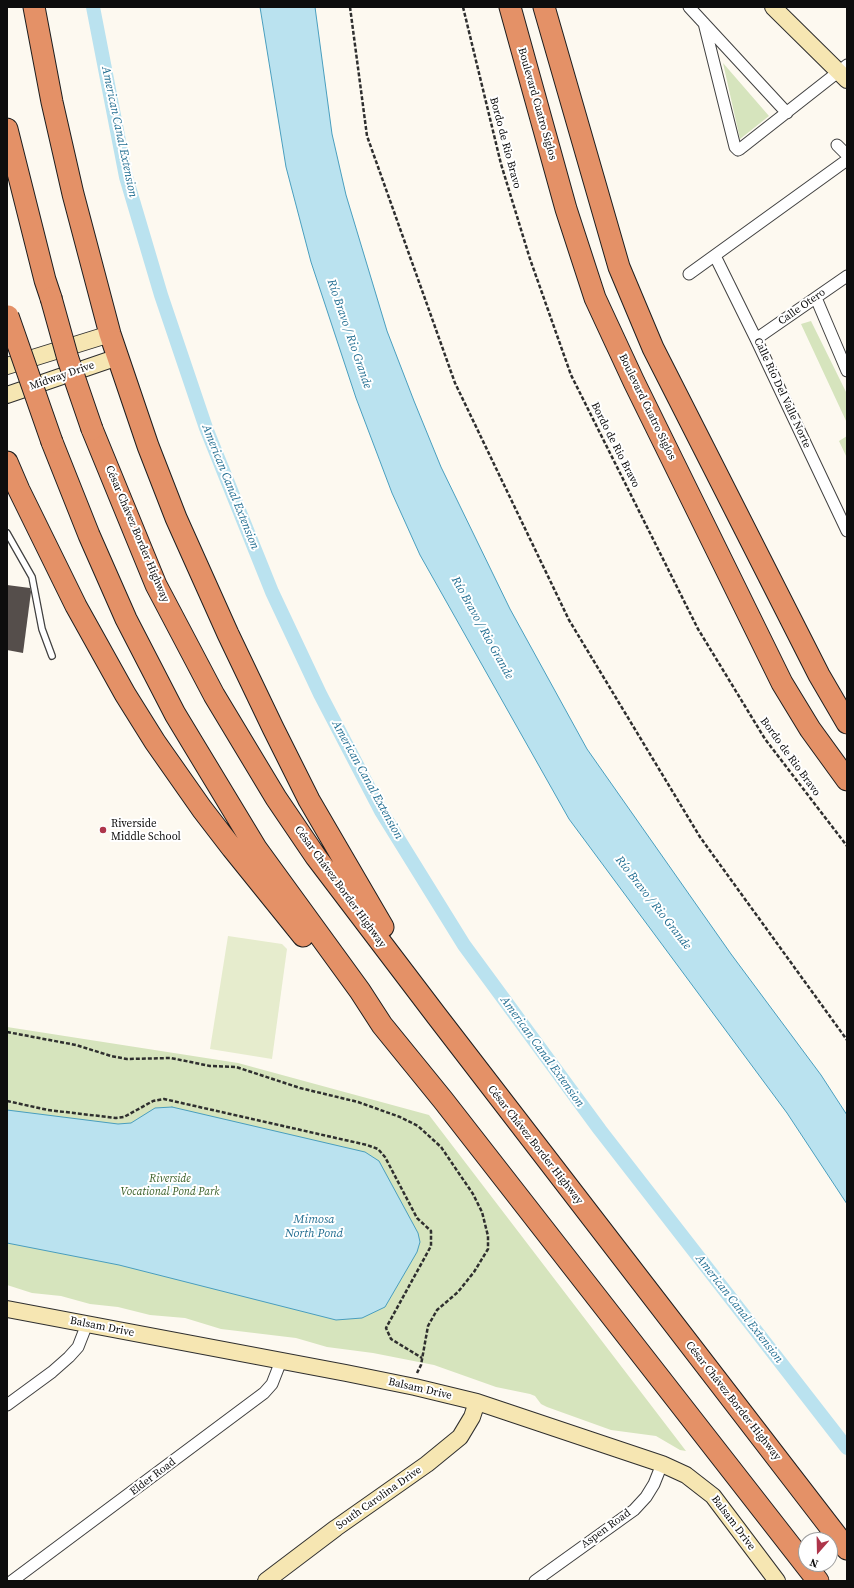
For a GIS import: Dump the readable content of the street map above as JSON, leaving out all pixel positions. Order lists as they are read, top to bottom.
{
  "streets": {
    "highway": ["Boulevard Cuatro Siglos", "César Chávez Border Highway"],
    "street": [
      "Calle Otero",
      "Midway Drive",
      "Calle Río Del Valle Norte",
      "Balsam Drive",
      "Elder Road",
      "South Carolina Drive",
      "Aspen Road"
    ],
    "path": ["Bordo de Rio Bravo"]
  },
  "crossings": [
    ["Calle Otero", "Calle Río Del Valle Norte"],
    ["Balsam Drive", "Elder Road"],
    ["Balsam Drive", "South Carolina Drive"],
    ["Balsam Drive", "Aspen Road"]
  ],
  "water": ["American Canal Extension", "Río Bravo / Rio Grande", "Mimosa North Pond"],
  "parks": ["Riverside Vocational Pond Park"],
  "places": ["Riverside Middle School"],
  "north": "bottom"
}
